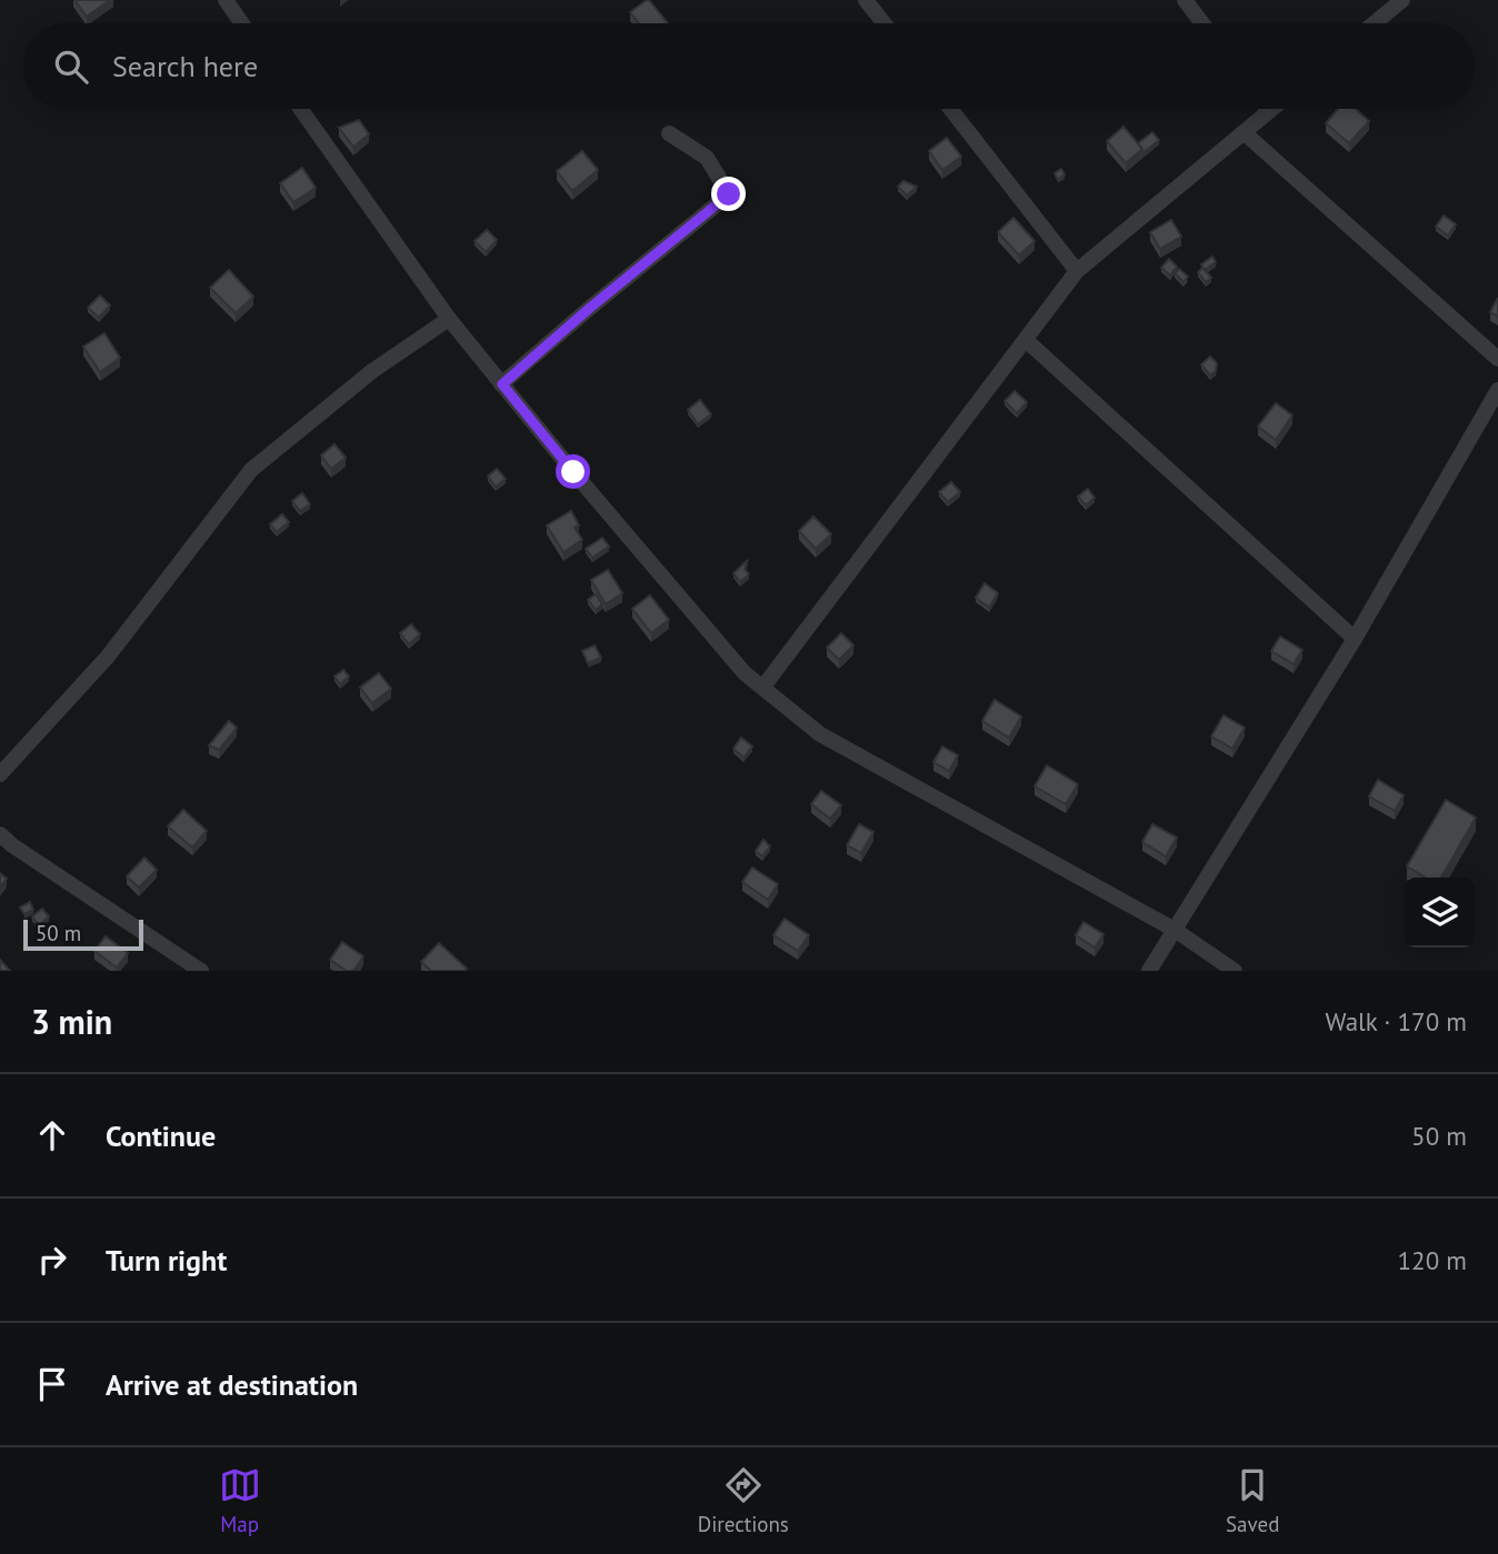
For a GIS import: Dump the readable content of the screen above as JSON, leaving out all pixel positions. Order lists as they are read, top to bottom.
{
  "scale_bar": "50 m",
  "page": {
    "search": "Search here",
    "scale": "50 m",
    "heading": ["3 min", "Walk · 170 m"],
    "list": [
      ["Continue", "50 m"],
      ["Turn right", "120 m"],
      "Arrive at destination"
    ],
    "nav": ["Map", "Directions", "Saved"]
  }
}
